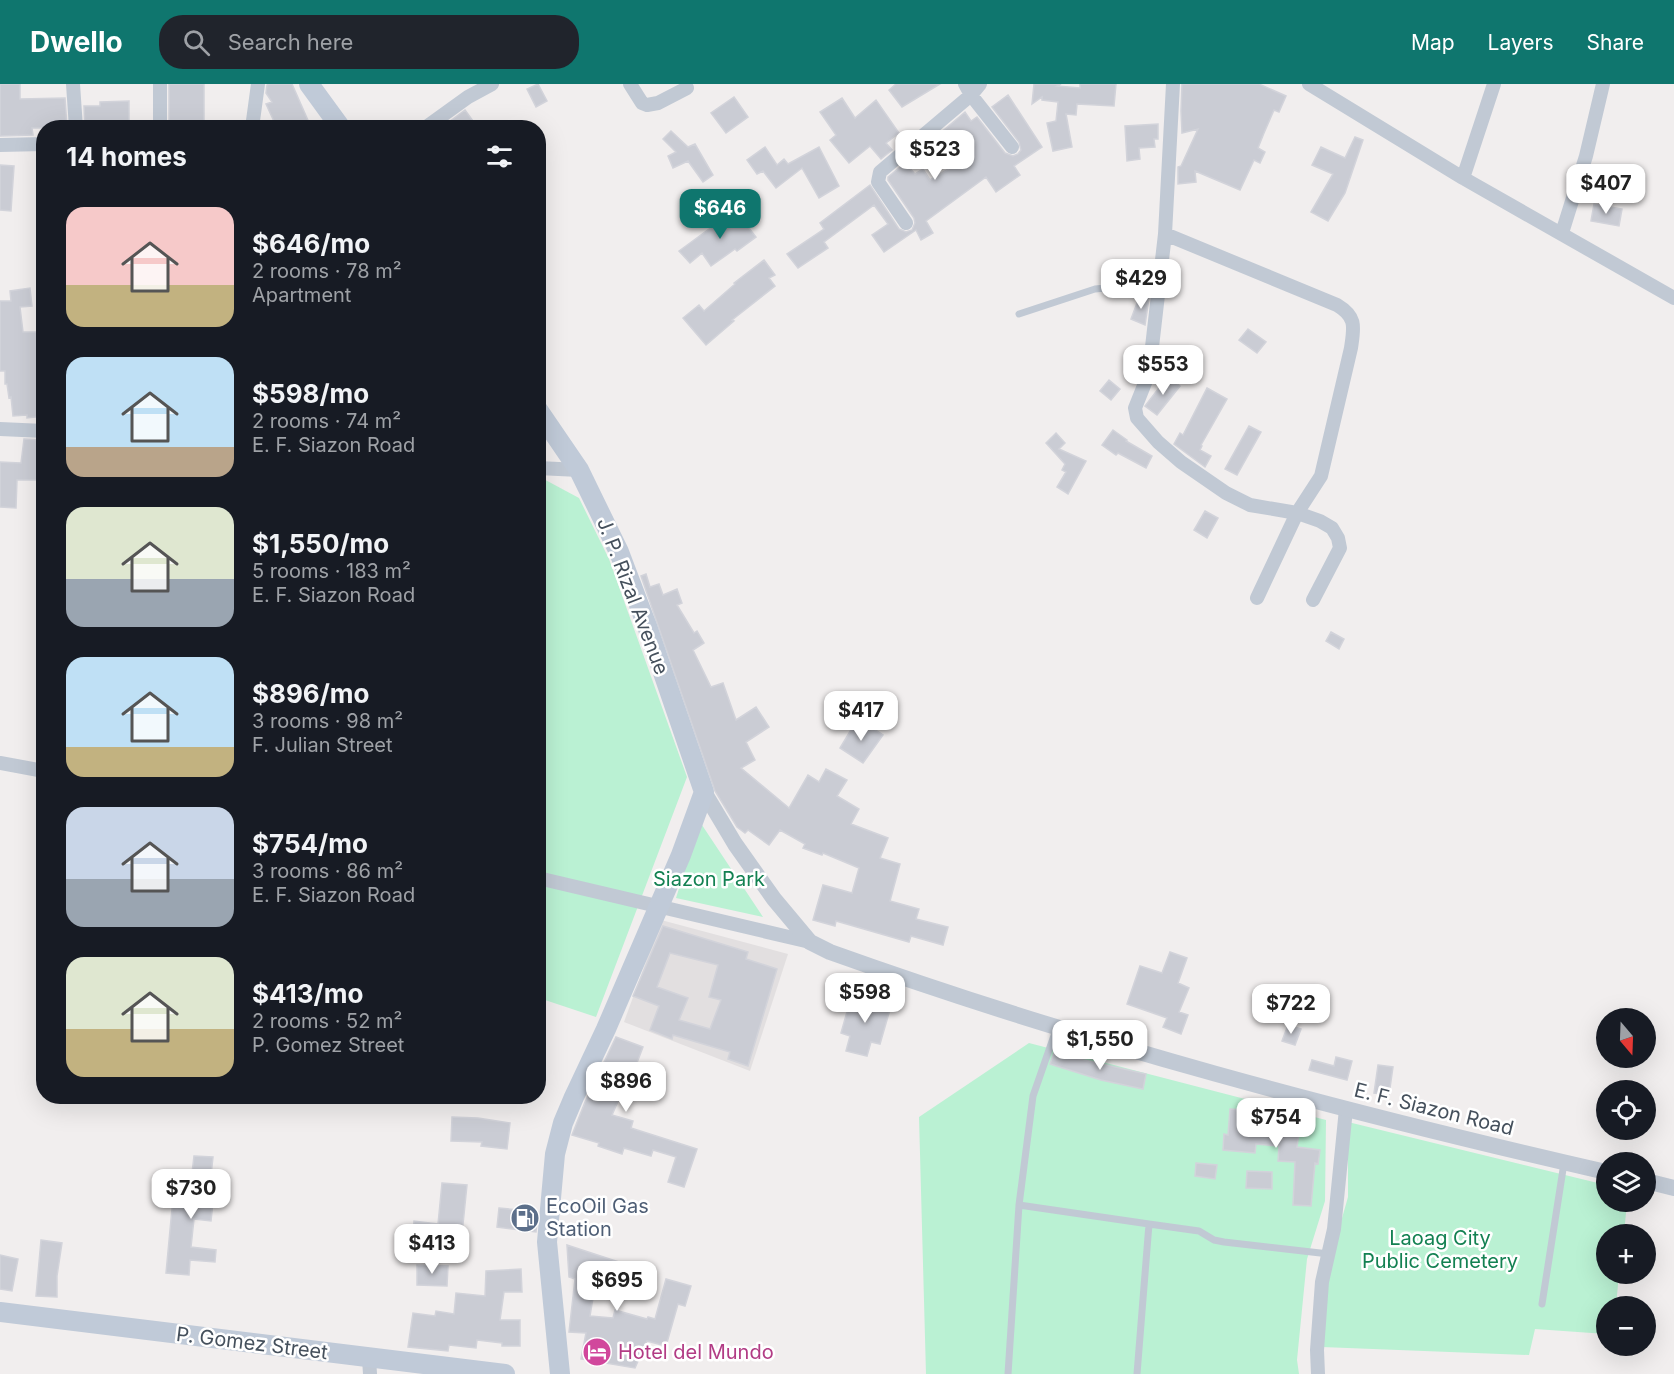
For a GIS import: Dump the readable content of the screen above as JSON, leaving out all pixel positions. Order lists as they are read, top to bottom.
{
  "streets": {
    "main road": ["J. P. Rizal Avenue", "P. Gomez Street"],
    "street": ["E. F. Siazon Road"]
  },
  "crossings": [
    ["J. P. Rizal Avenue", "E. F. Siazon Road"]
  ],
  "parks": ["Siazon Park", "Laoag City Public Cemetery"],
  "places": {
    "fuel station": ["EcoOil Gas Station"],
    "hotel": ["Hotel del Mundo"]
  },
  "north": "bottom",
  "page": {
    "header": "Dwello",
    "search": "Search here",
    "nav": ["Map", "Layers", "Share"],
    "heading": "14 homes",
    "price": [
      "$523",
      "$407",
      "$646",
      "$429",
      "$553",
      "$417",
      "$598",
      "$722",
      "$1,550",
      "$896",
      "$754",
      "$730",
      "$413",
      "$695"
    ],
    "list": [
      {
        "name": "$646/mo",
        "note": "2 rooms · 78 m² · Apartment"
      },
      {
        "name": "$598/mo",
        "note": "2 rooms · 74 m² · E. F. Siazon Road"
      },
      {
        "name": "$1,550/mo",
        "note": "5 rooms · 183 m² · E. F. Siazon Road"
      },
      {
        "name": "$896/mo",
        "note": "3 rooms · 98 m² · F. Julian Street"
      },
      {
        "name": "$754/mo",
        "note": "3 rooms · 86 m² · E. F. Siazon Road"
      },
      {
        "name": "$413/mo",
        "note": "2 rooms · 52 m² · P. Gomez Street"
      }
    ],
    "map_buttons": ["+", "−"]
  }
}
